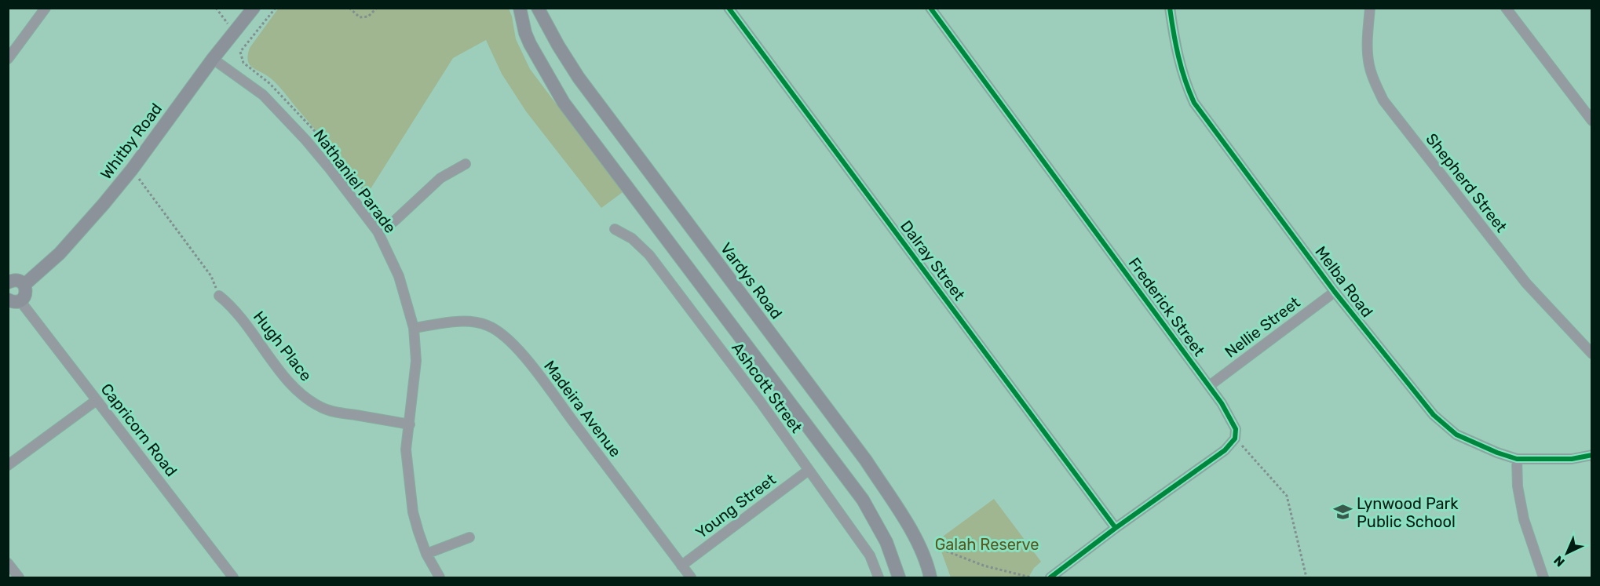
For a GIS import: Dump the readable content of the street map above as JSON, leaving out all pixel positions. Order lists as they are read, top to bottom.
{
  "streets": {
    "main road": ["Whitby Road", "Vardys Road"],
    "street": [
      "Nathaniel Parade",
      "Shepherd Street",
      "Dalray Street",
      "Melba Road",
      "Frederick Street",
      "Nellie Street",
      "Hugh Place",
      "Ashcott Street",
      "Madeira Avenue",
      "Capricorn Road",
      "Young Street"
    ]
  },
  "crossings": [
    ["Whitby Road", "Nathaniel Parade"],
    ["Nathaniel Parade", "Hugh Place"],
    ["Nathaniel Parade", "Madeira Avenue"],
    ["Melba Road", "Nellie Street"],
    ["Frederick Street", "Nellie Street"],
    ["Ashcott Street", "Young Street"],
    ["Madeira Avenue", "Young Street"]
  ],
  "parks": ["Galah Reserve"],
  "places": {
    "school or university": ["Lynwood Park Public School"]
  },
  "north": "bottom left"
}
